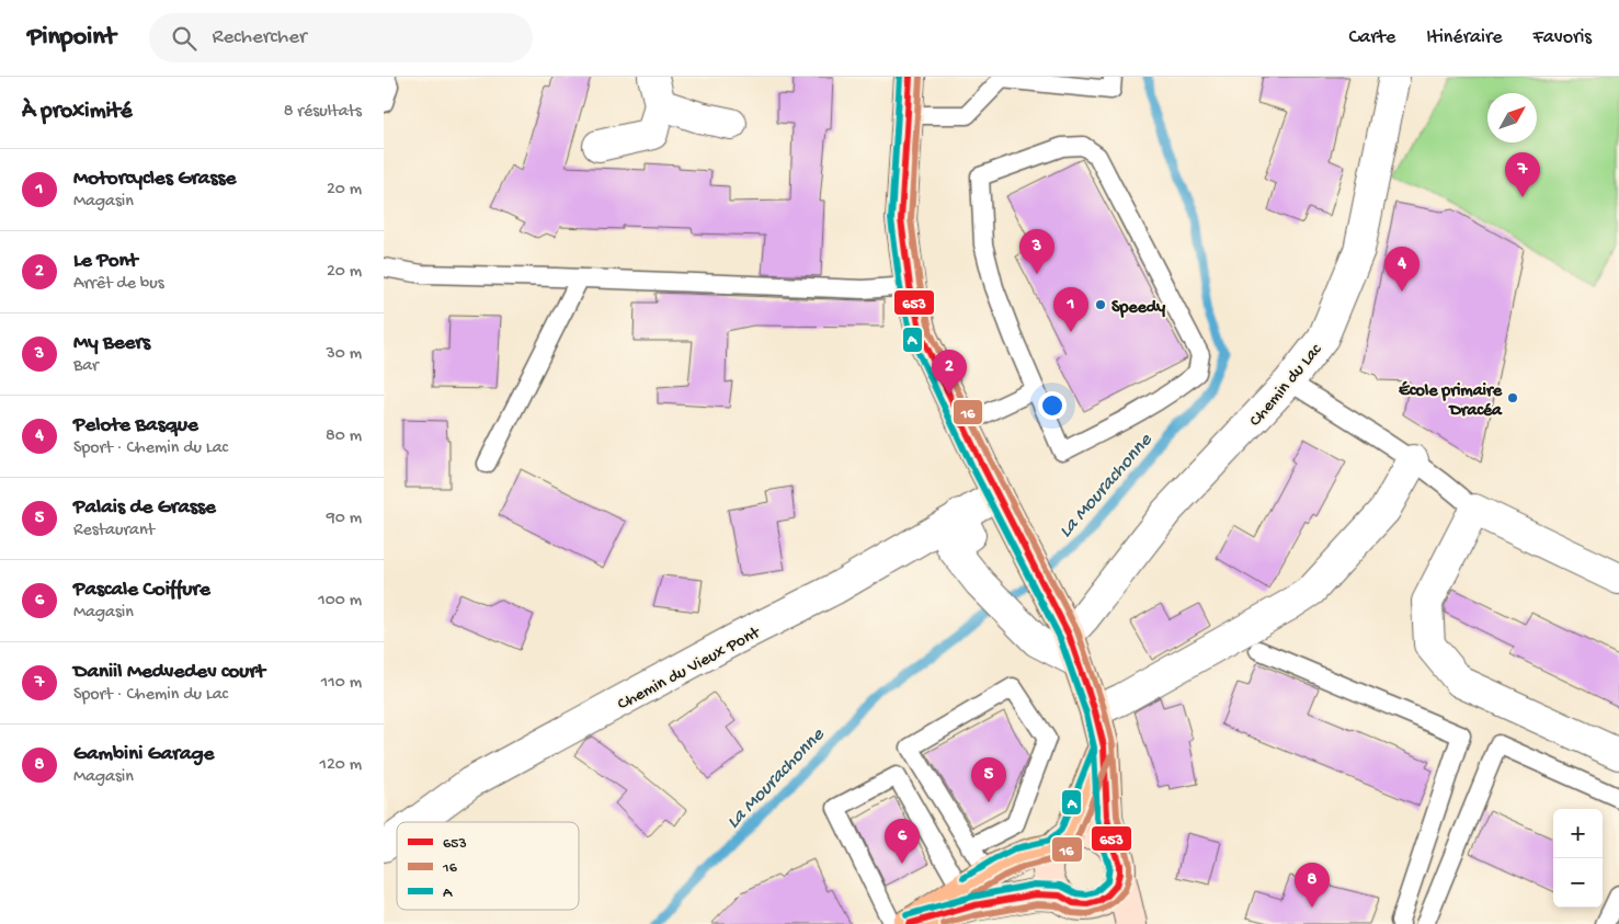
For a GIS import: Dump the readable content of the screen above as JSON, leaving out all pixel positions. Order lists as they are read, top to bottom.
{
  "streets": {
    "street": ["Chemin du Lac", "Chemin du Vieux Pont"]
  },
  "water": ["La Mourachonne"],
  "places": ["Speedy", "École primaire Dracéa"],
  "lines": ["transit line 653", "transit line A", "transit line 16"],
  "legend": ["653", "16", "A"],
  "north": "top right",
  "page": {
    "header": "Pinpoint",
    "search": "Rechercher",
    "nav": ["Carte", "Itinéraire", "Favoris"],
    "heading": ["À proximité", "8 résultats"],
    "list": [
      {
        "mark": "1",
        "name": "Motorcycles Grasse",
        "note": "Magasin",
        "value": "20 m"
      },
      {
        "mark": "2",
        "name": "Le Pont",
        "note": "Arrêt de bus",
        "value": "20 m"
      },
      {
        "mark": "3",
        "name": "My Beers",
        "note": "Bar",
        "value": "30 m"
      },
      {
        "mark": "4",
        "name": "Pelote Basque",
        "note": "Sport · Chemin du Lac",
        "value": "80 m"
      },
      {
        "mark": "5",
        "name": "Palais de Grasse",
        "note": "Restaurant",
        "value": "90 m"
      },
      {
        "mark": "6",
        "name": "Pascale Coiffure",
        "note": "Magasin",
        "value": "100 m"
      },
      {
        "mark": "7",
        "name": "Daniil Medvedev court",
        "note": "Sport · Chemin du Lac",
        "value": "110 m"
      },
      {
        "mark": "8",
        "name": "Gambini Garage",
        "note": "Magasin",
        "value": "120 m"
      }
    ],
    "pins": [
      "7",
      "3",
      "4",
      "1",
      "2",
      "5",
      "6",
      "8"
    ],
    "map_buttons": ["+", "−"]
  }
}
